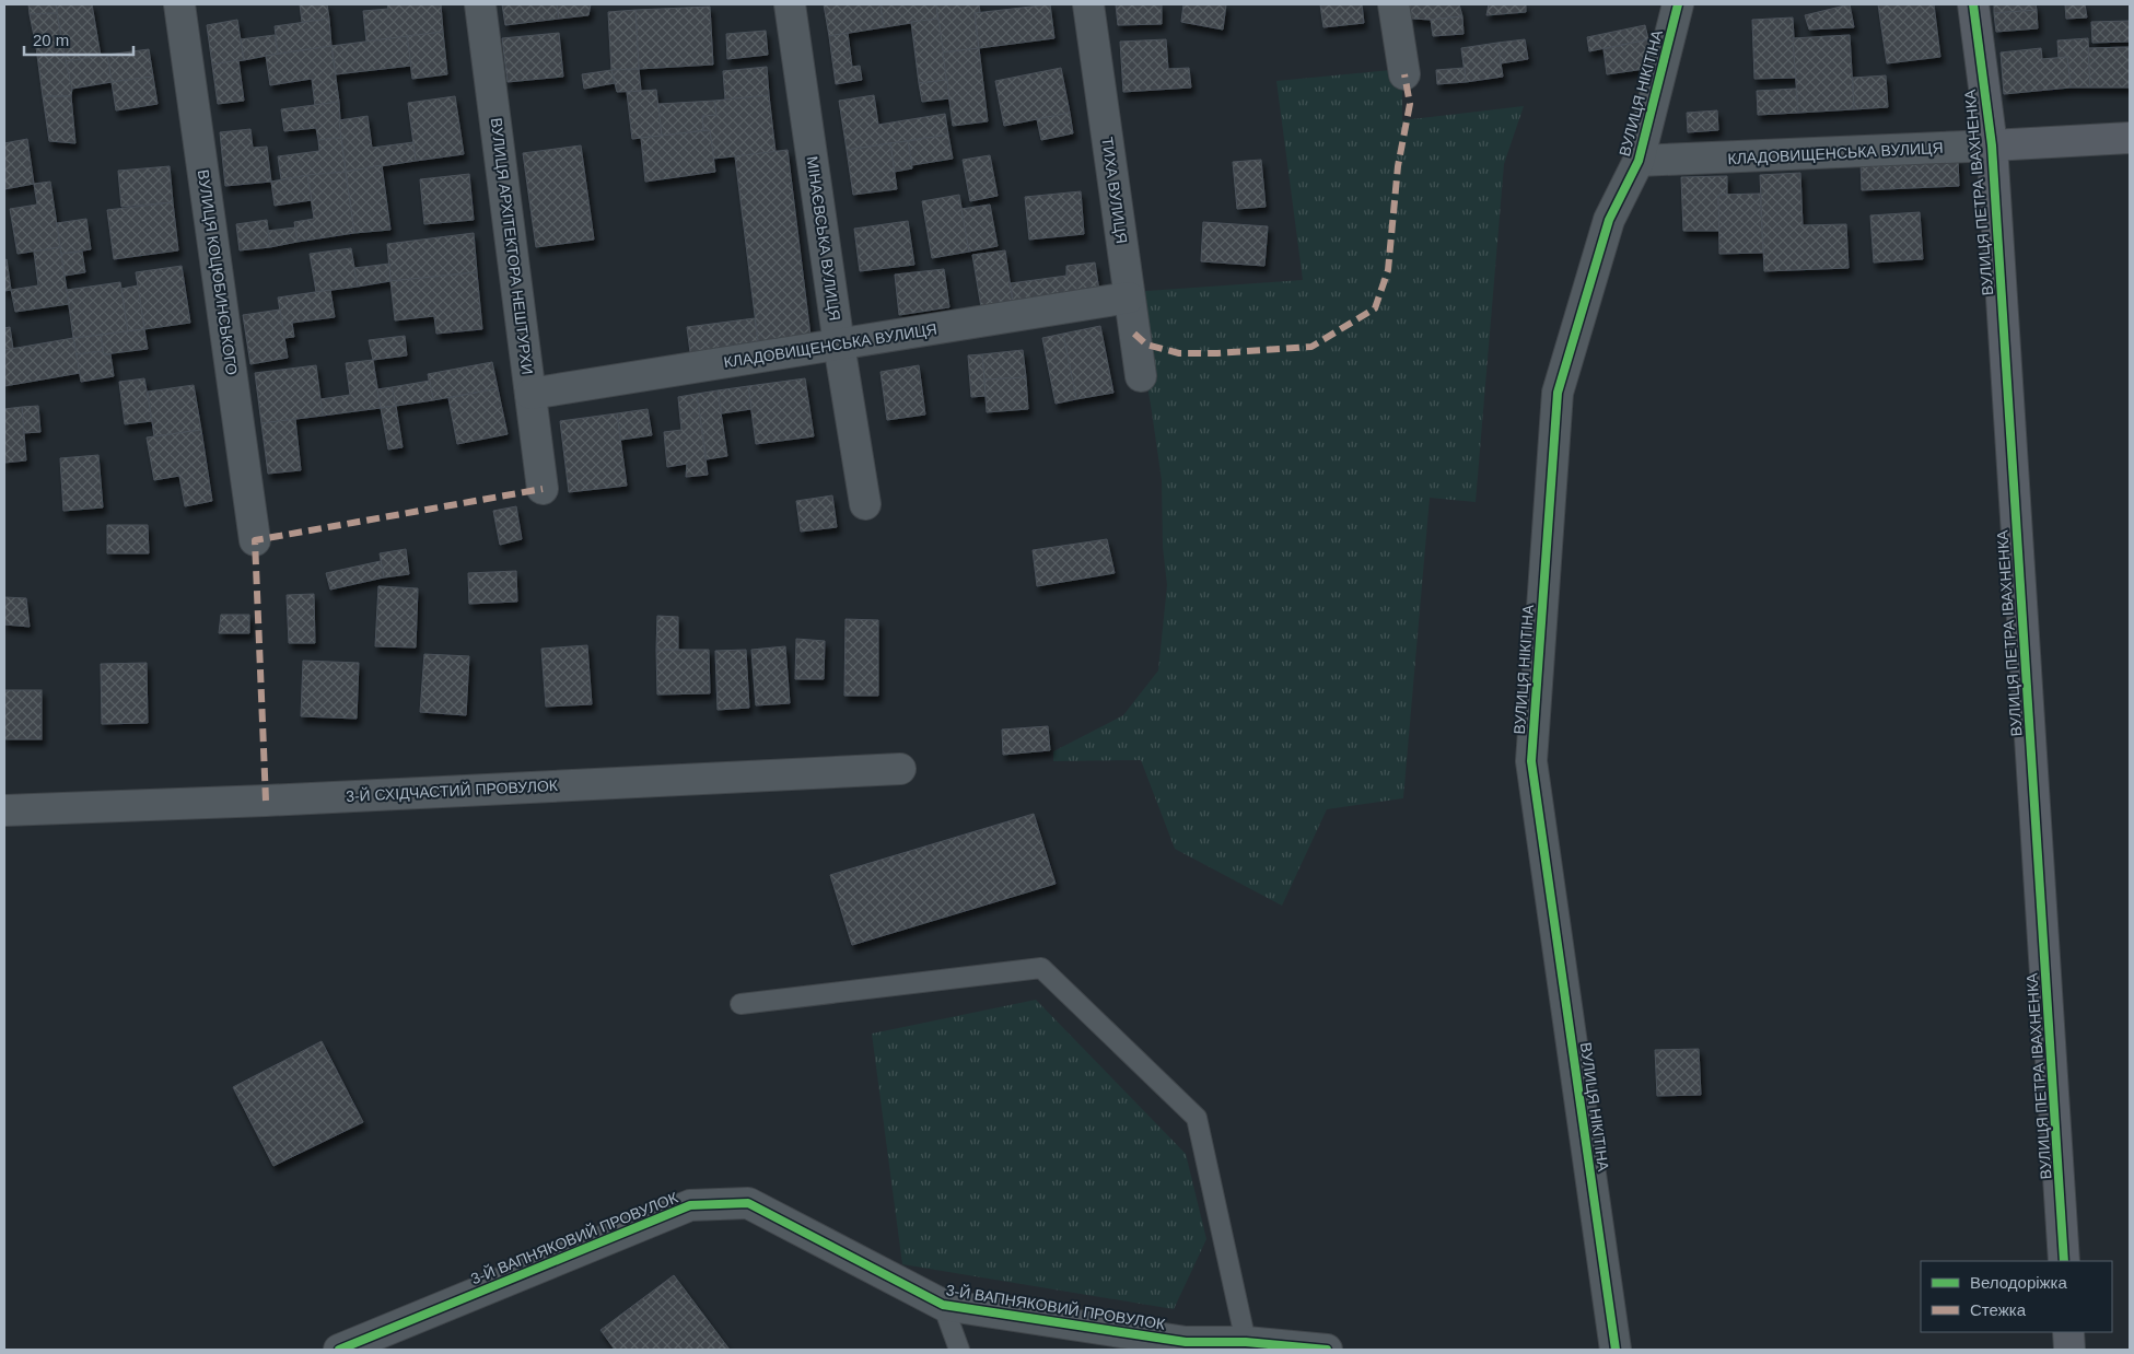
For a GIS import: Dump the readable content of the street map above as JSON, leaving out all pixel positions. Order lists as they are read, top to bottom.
{
  "streets": {
    "street": [
      "ВУЛИЦЯ НІКІТІНА",
      "КЛАДОВИЩЕНСЬКА ВУЛИЦЯ",
      "ТИХА ВУЛИЦЯ",
      "ВУЛИЦЯ ПЕТРА ІВАХНЕНКА",
      "МІНАЄВСЬКА ВУЛИЦЯ",
      "ВУЛИЦЯ АРХІТЕКТОРА НЕШТУРХИ",
      "ВУЛИЦЯ КОЦЮБИНСЬКОГО",
      "3-Й СХІДЧАСТИЙ ПРОВУЛОК",
      "3-Й ВАПНЯКОВИЙ ПРОВУЛОК"
    ]
  },
  "crossings": [
    ["ВУЛИЦЯ НІКІТІНА", "КЛАДОВИЩЕНСЬКА ВУЛИЦЯ"],
    ["КЛАДОВИЩЕНСЬКА ВУЛИЦЯ", "ТИХА ВУЛИЦЯ"],
    ["КЛАДОВИЩЕНСЬКА ВУЛИЦЯ", "ВУЛИЦЯ ПЕТРА ІВАХНЕНКА"],
    ["КЛАДОВИЩЕНСЬКА ВУЛИЦЯ", "МІНАЄВСЬКА ВУЛИЦЯ"],
    ["КЛАДОВИЩЕНСЬКА ВУЛИЦЯ", "ВУЛИЦЯ АРХІТЕКТОРА НЕШТУРХИ"]
  ],
  "legend": ["Велодоріжка", "Стежка"],
  "scale_bar": "20 m"
}
